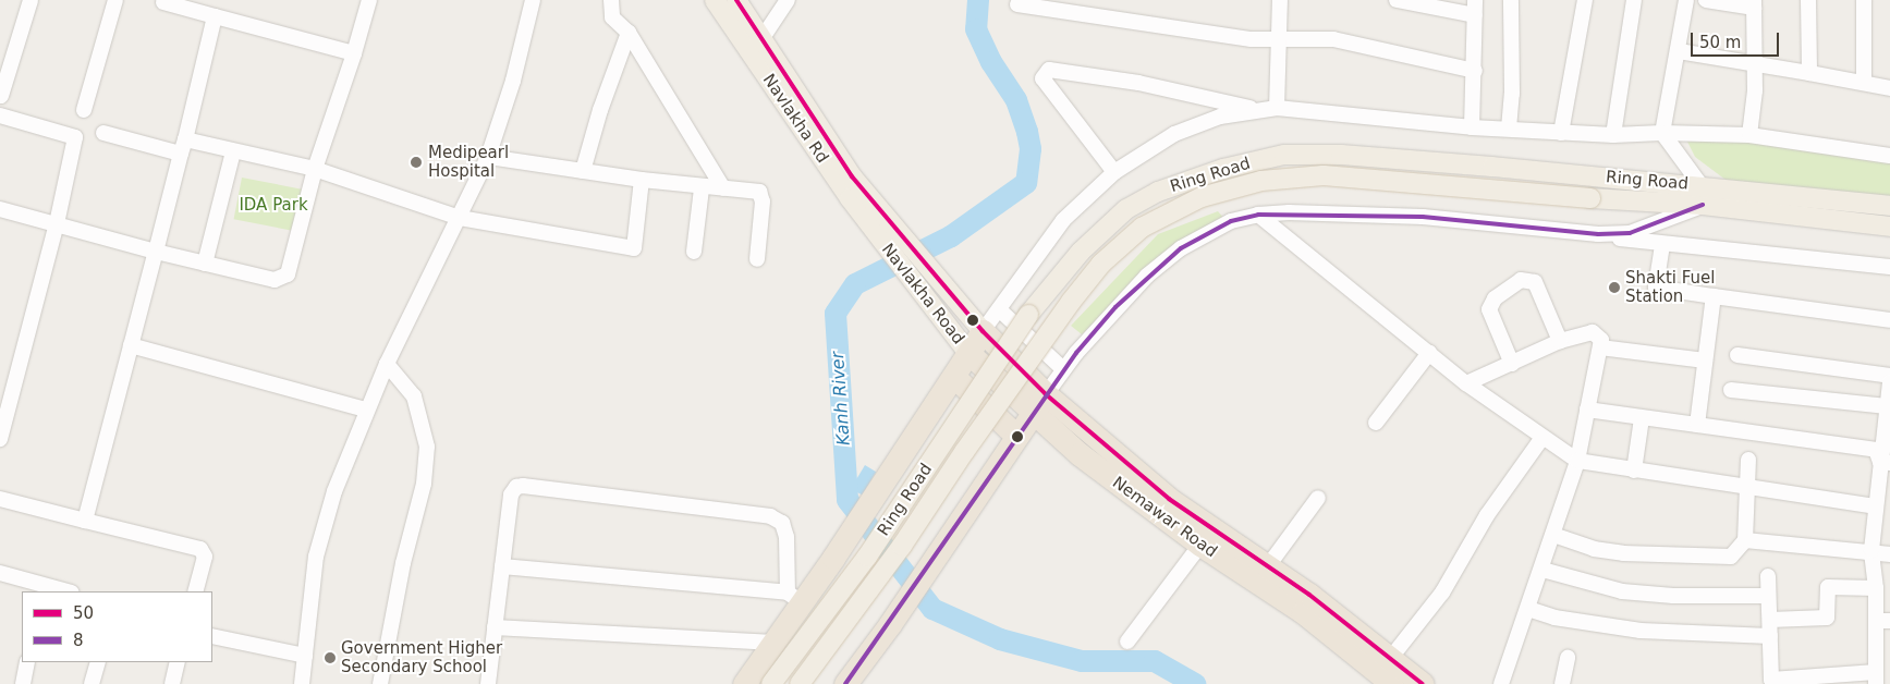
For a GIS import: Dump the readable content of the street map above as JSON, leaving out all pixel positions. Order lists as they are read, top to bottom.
{
  "streets": {
    "highway": ["Nemawar Road"],
    "main road": ["Navlakha Rd", "Ring Road", "Navlakha Road"]
  },
  "crossings": [
    ["Navlakha Rd", "Navlakha Road"],
    ["Navlakha Road", "Nemawar Road"]
  ],
  "water": ["Kanh River"],
  "parks": ["IDA Park"],
  "places": ["Medipearl Hospital", "Shakti Fuel Station", "Government Higher Secondary School"],
  "lines": ["transit line 50", "transit line 8"],
  "legend": ["50", "8"],
  "scale_bar": "50 m"
}
